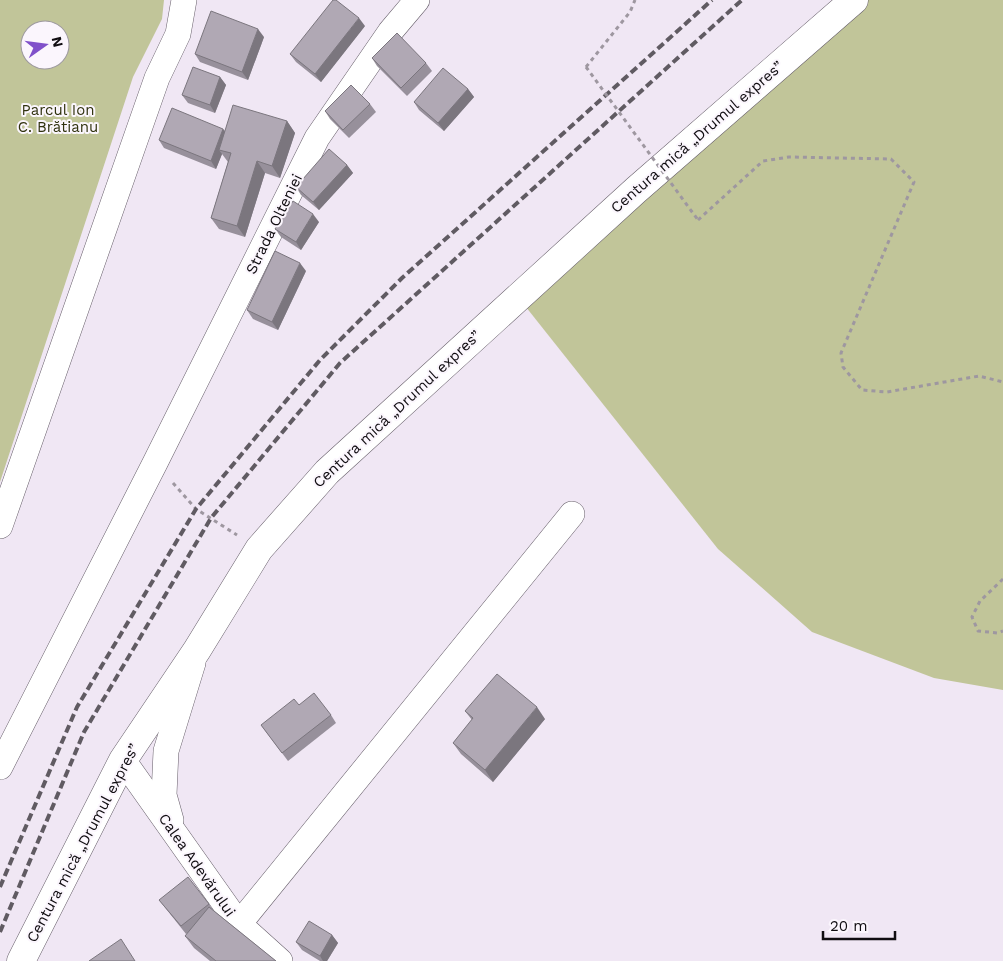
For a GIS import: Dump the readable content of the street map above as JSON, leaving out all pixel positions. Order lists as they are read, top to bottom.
{
  "streets": {
    "main road": ["Centura mică „Drumul expres”"],
    "street": ["Strada Olteniei", "Calea Adevărului"]
  },
  "crossings": [
    ["Centura mică „Drumul expres”", "Calea Adevărului"]
  ],
  "parks": ["Parcul Ion C. Brătianu"],
  "scale_bar": "20 m",
  "north": "right"
}
